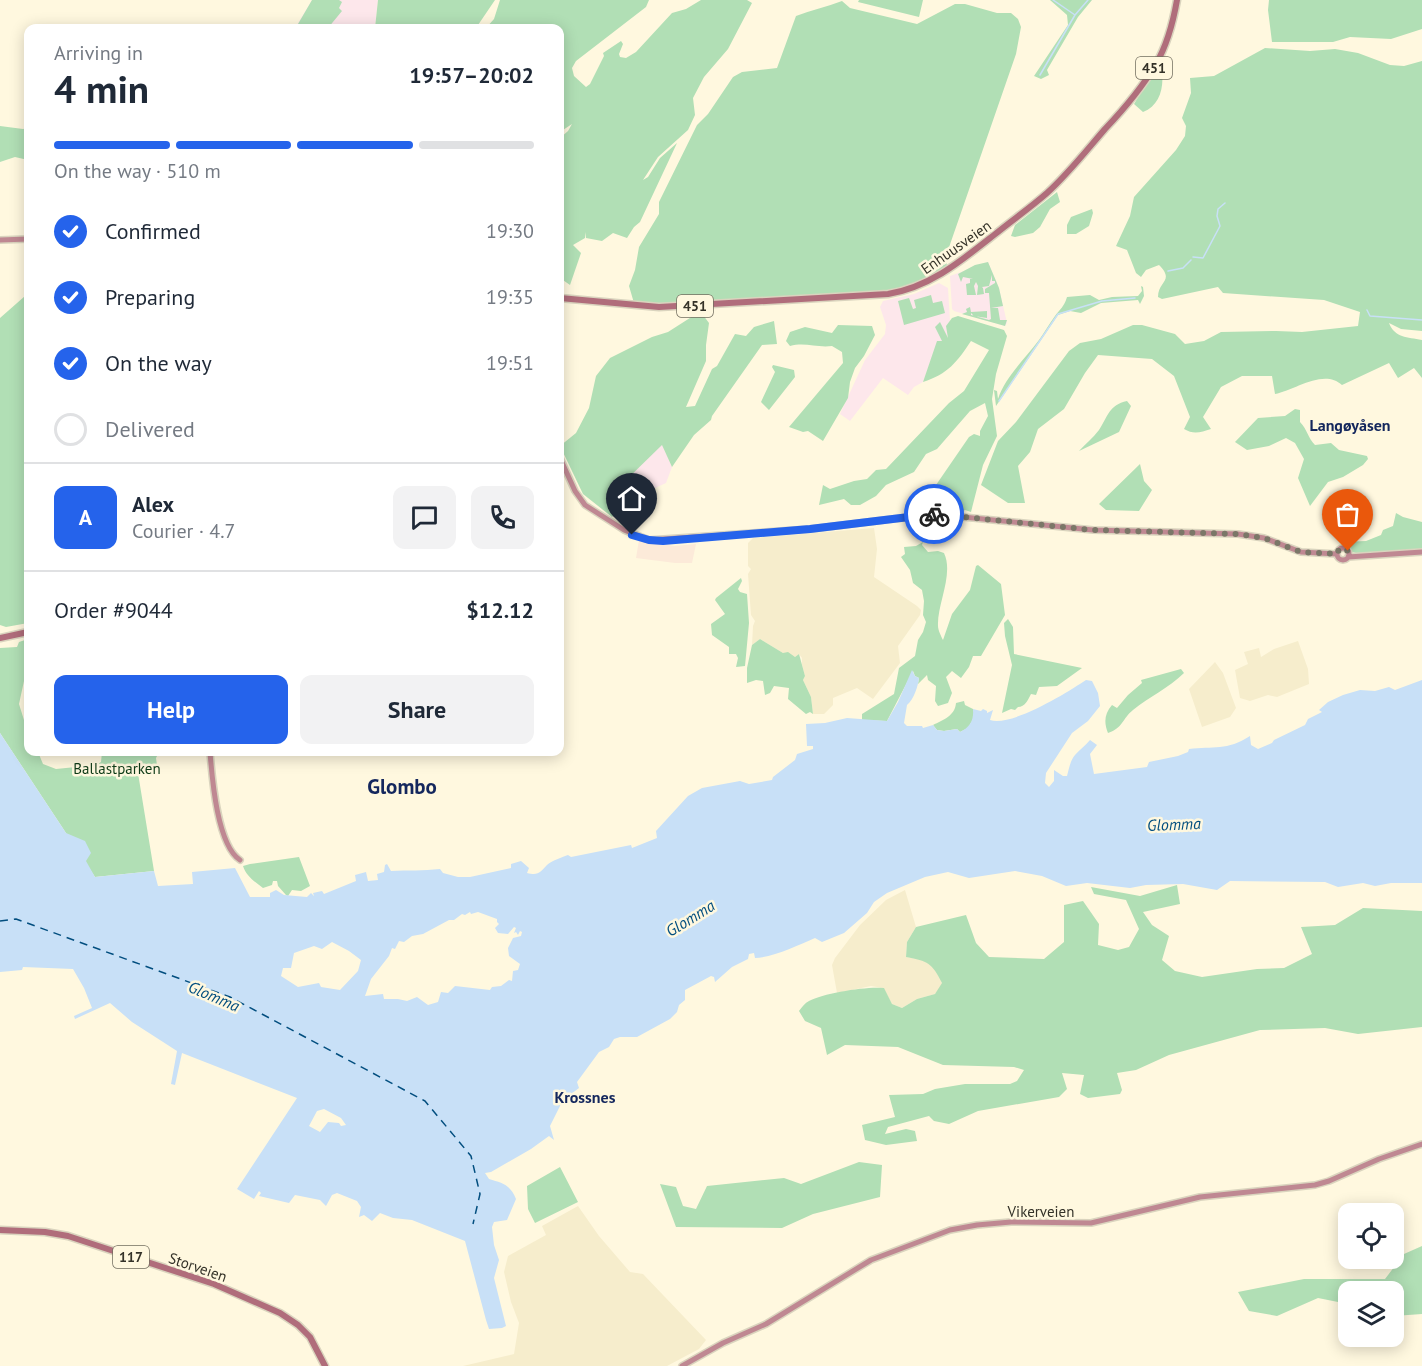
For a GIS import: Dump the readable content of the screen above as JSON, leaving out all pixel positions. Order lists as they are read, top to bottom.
{
  "streets": {
    "main road": [
      "451",
      "Enhuusveien",
      "Vikerveien",
      "117",
      "Storveien"
    ]
  },
  "districts": ["Langøyåsen", "Glombo", "Krossnes"],
  "water": ["Glomma"],
  "parks": ["Ballastparken"],
  "page": {
    "heading": ["4 min", "Arriving in", "19:57–20:02"],
    "panel": [
      "Alex",
      "Courier · 4.7",
      "Order #9044",
      "$12.12"
    ],
    "bar": "On the way · 510 m",
    "list": [
      ["Confirmed", "19:30"],
      ["Preparing", "19:35"],
      ["On the way", "19:51"],
      "Delivered"
    ],
    "round": "A",
    "buttons": ["Help", "Share"]
  }
}
